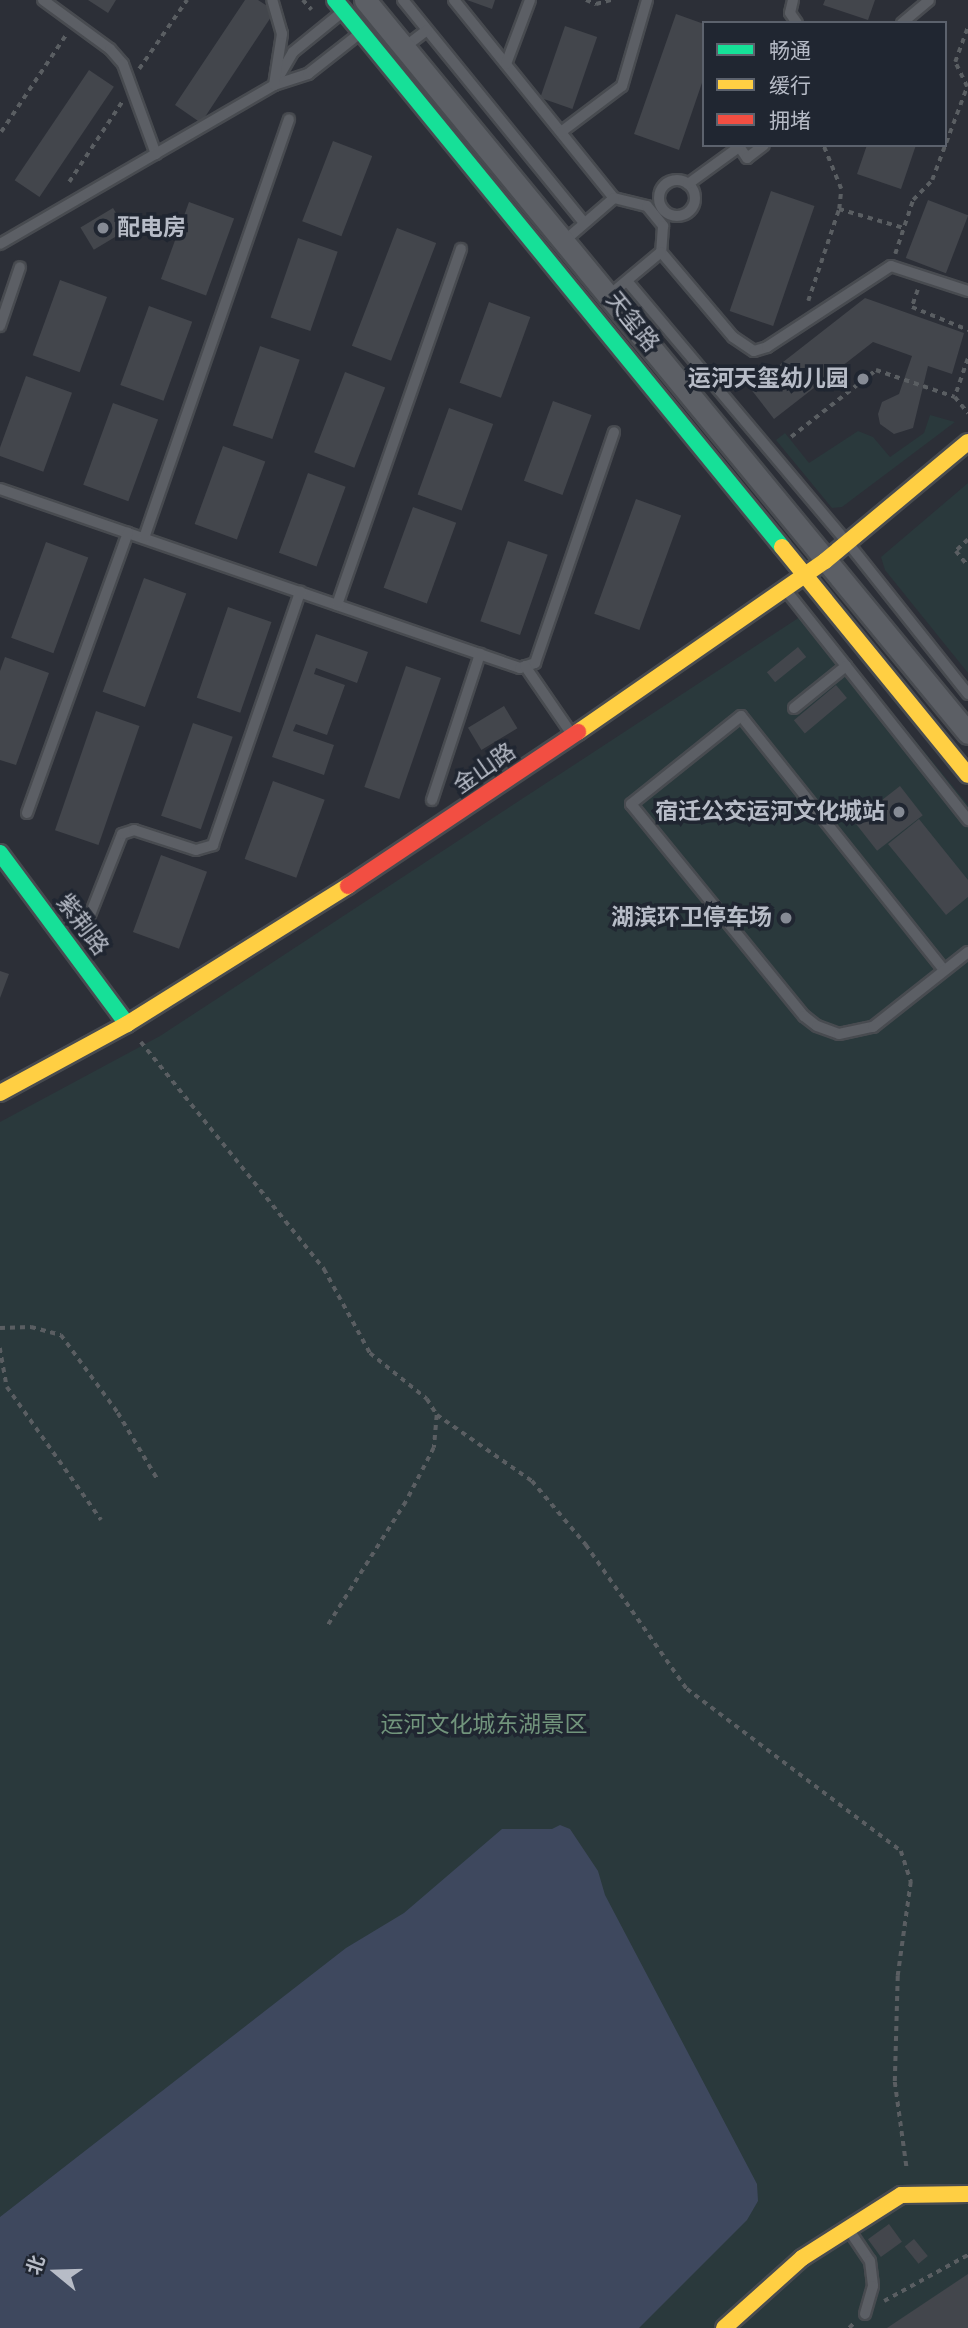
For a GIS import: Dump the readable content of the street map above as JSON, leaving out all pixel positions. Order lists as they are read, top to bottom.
{
  "streets": {
    "street": ["天玺路", "金山路", "紫荆路"]
  },
  "crossings": [
    ["天玺路", "金山路"],
    ["金山路", "紫荆路"]
  ],
  "parks": ["运河文化城东湖景区"],
  "places": [
    "配电房",
    "运河天玺幼儿园",
    "宿迁公交运河文化城站",
    "湖滨环卫停车场"
  ],
  "legend": ["畅通", "缓行", "拥堵"],
  "north": "left"
}
